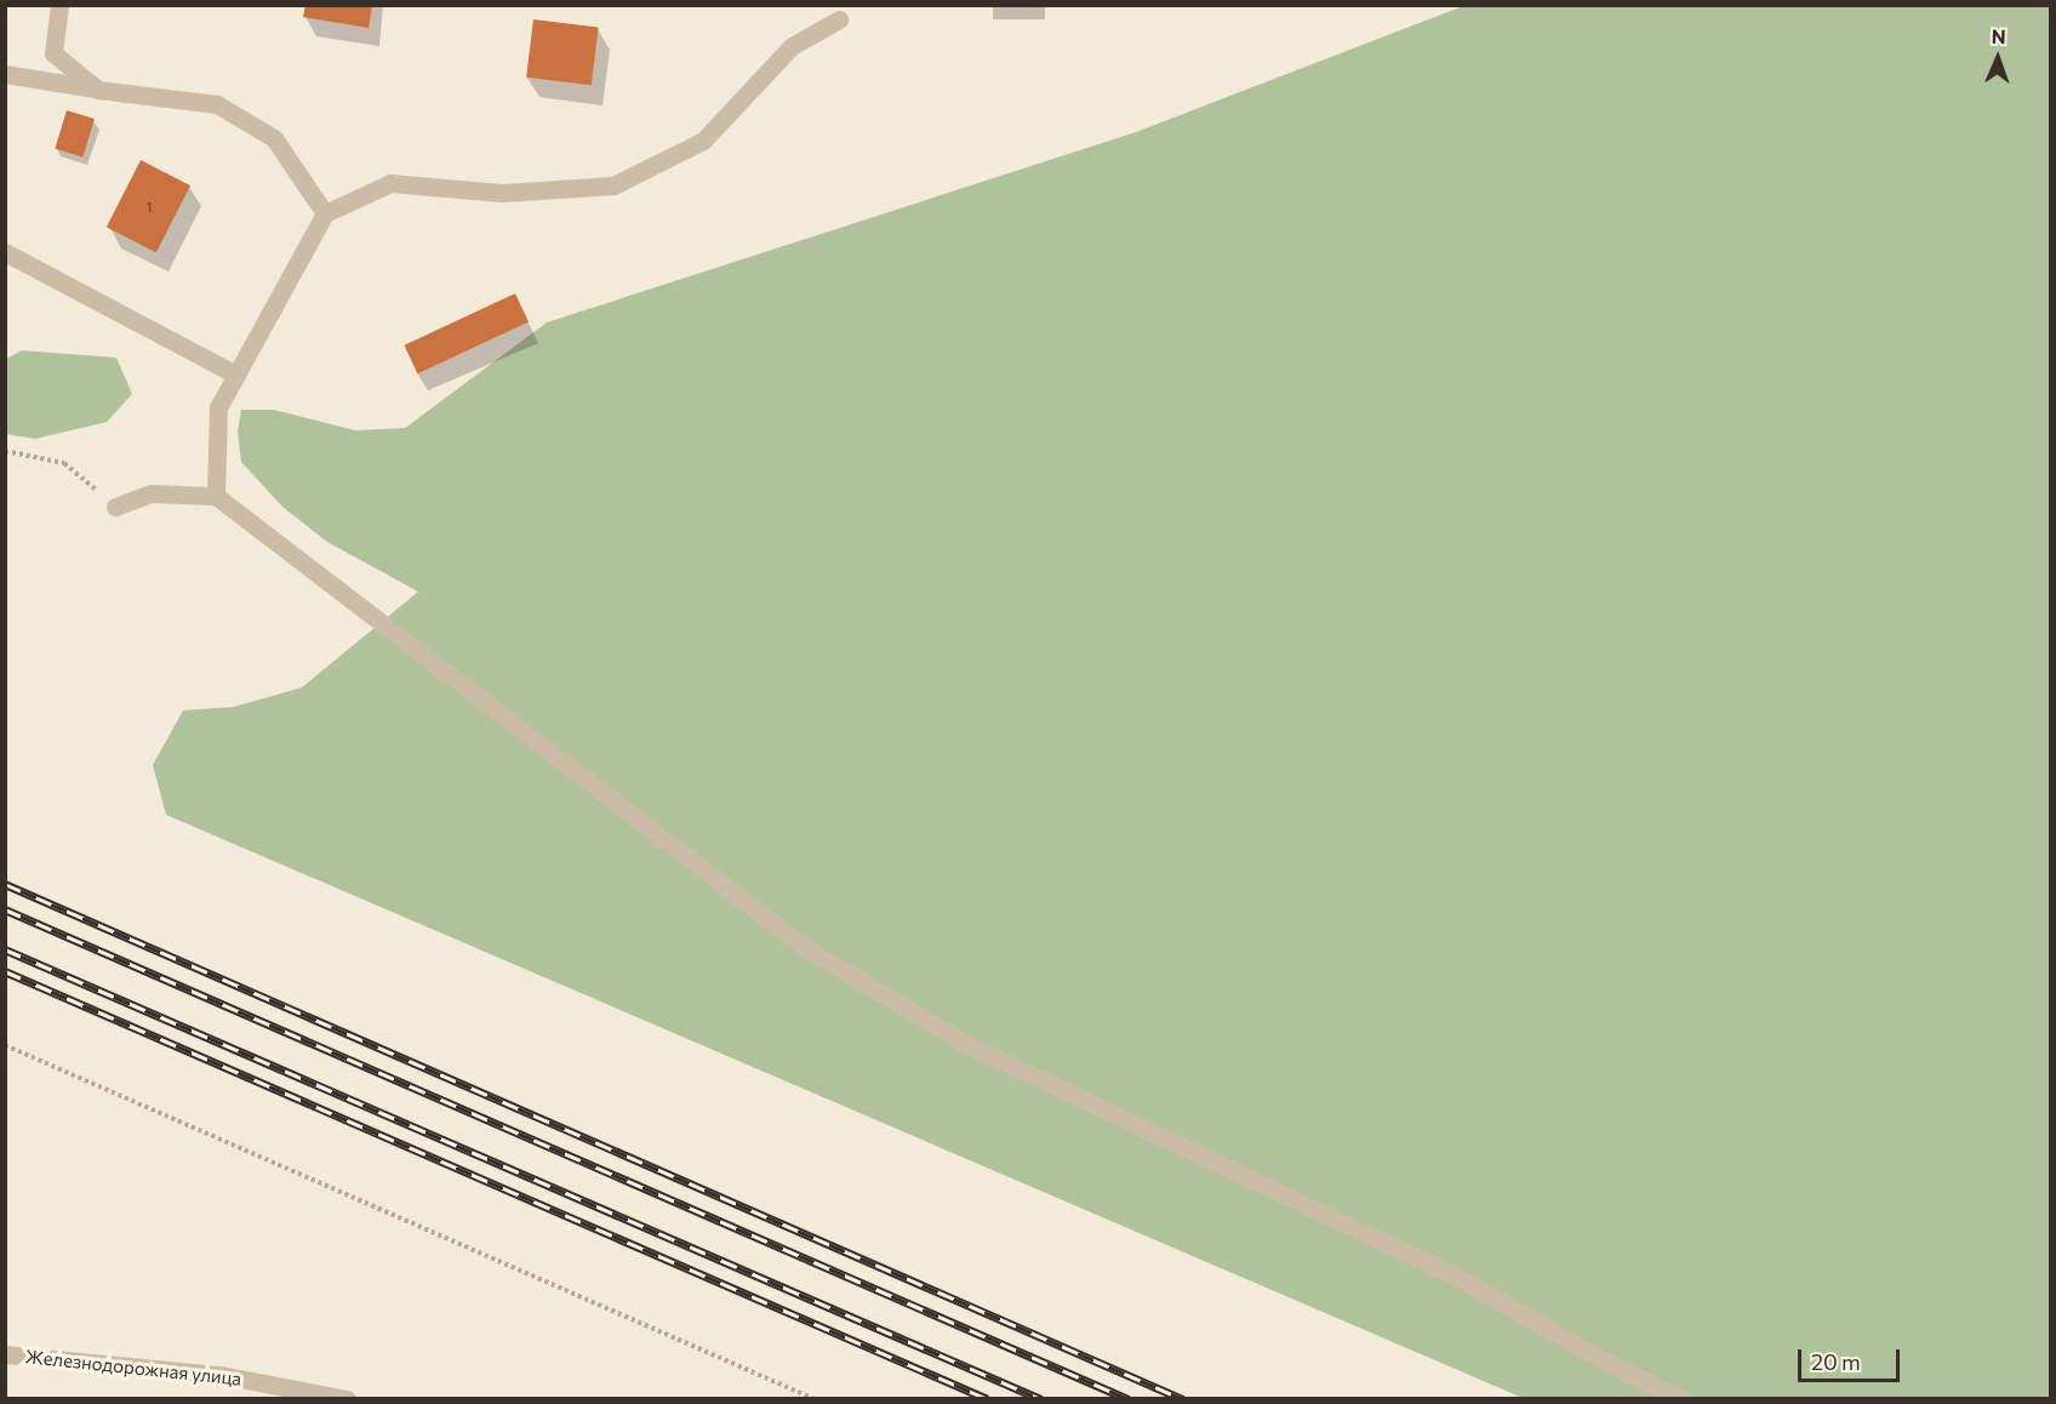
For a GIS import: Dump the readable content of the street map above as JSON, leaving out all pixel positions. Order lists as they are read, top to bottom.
{
  "streets": {
    "street": ["Железнодорожная улица"]
  },
  "house_numbers": ["1"],
  "scale_bar": "20 m",
  "north": "top"
}
